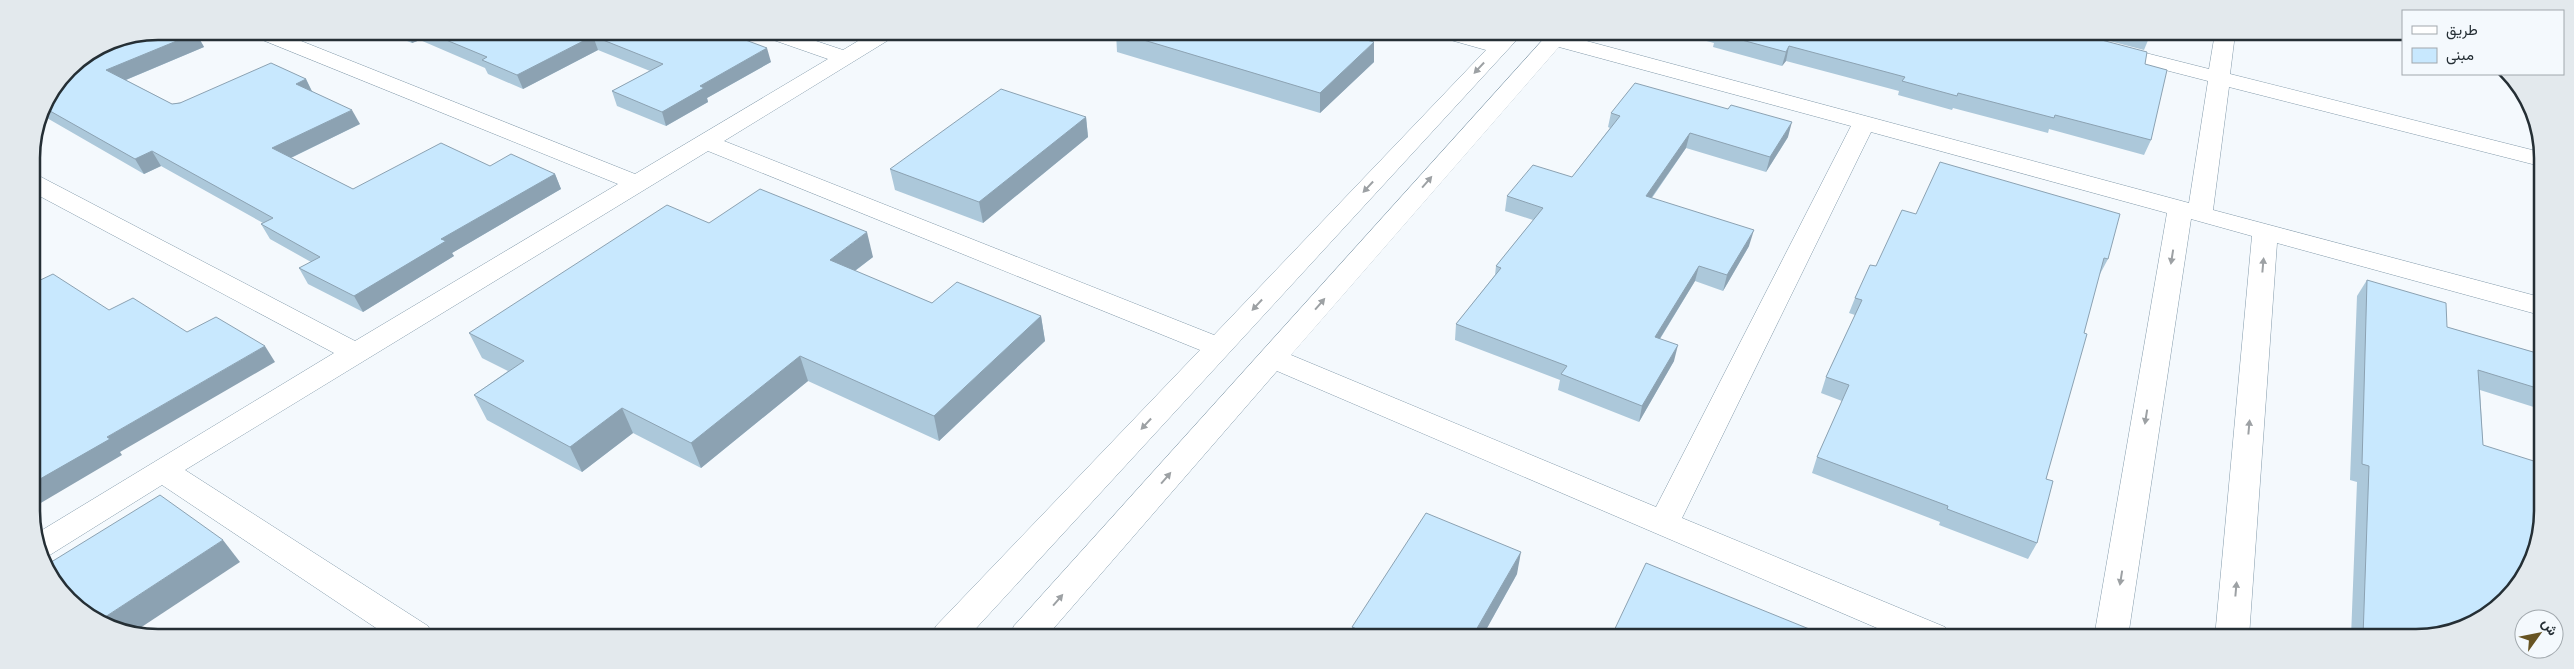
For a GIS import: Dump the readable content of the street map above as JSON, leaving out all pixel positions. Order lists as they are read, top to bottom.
{
  "legend": ["طريق", "مبنى"],
  "north": "top right"
}
